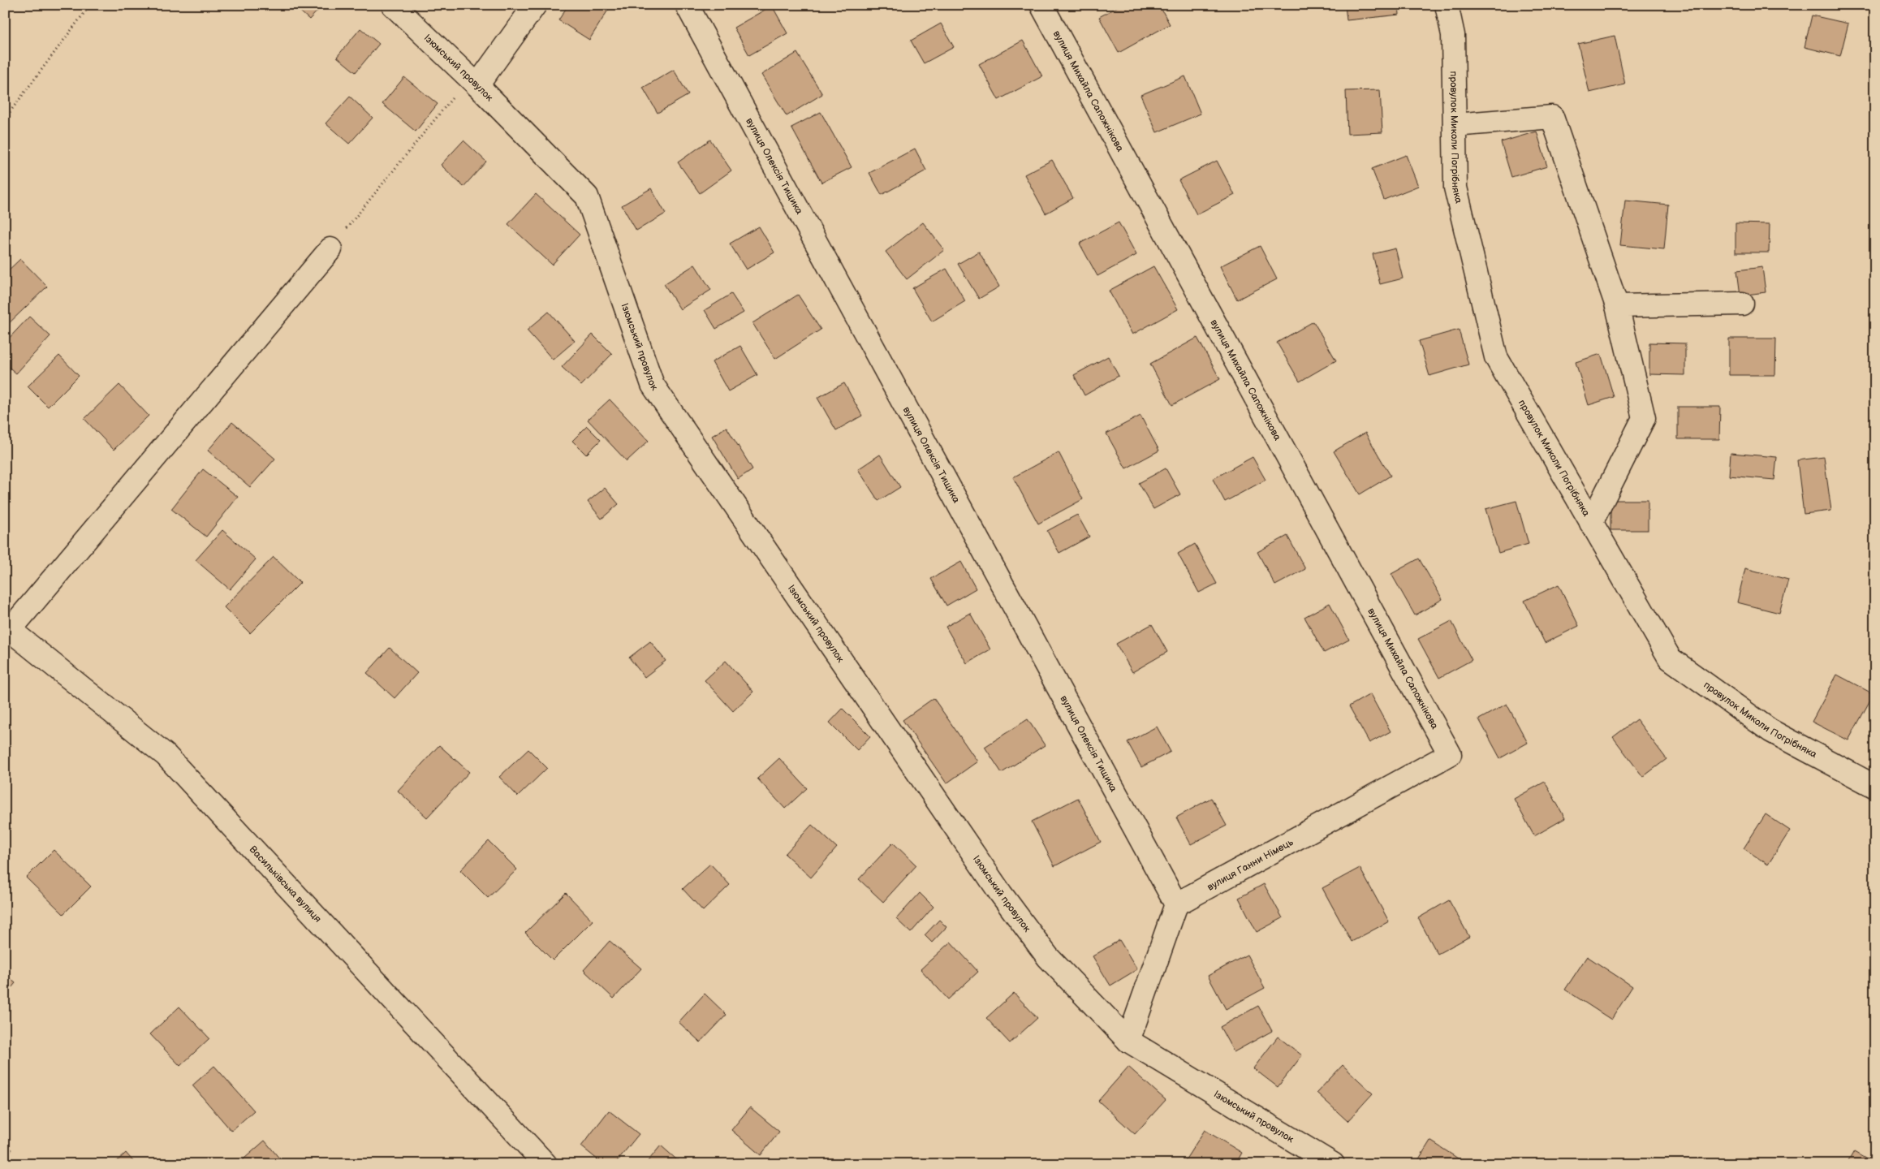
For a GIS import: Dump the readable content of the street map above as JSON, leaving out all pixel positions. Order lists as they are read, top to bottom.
{
  "streets": {
    "street": [
      "Ізюмський провулок",
      "вулиця Михайла Сапожнікова",
      "провулок Миколи Погрібняка",
      "вулиця Олексія Тищика",
      "вулиця Ганни Німець",
      "Васильківська вулиця"
    ]
  },
  "crossings": [
    ["вулиця Михайла Сапожнікова", "вулиця Ганни Німець"],
    ["вулиця Олексія Тищика", "вулиця Ганни Німець"]
  ]
}
